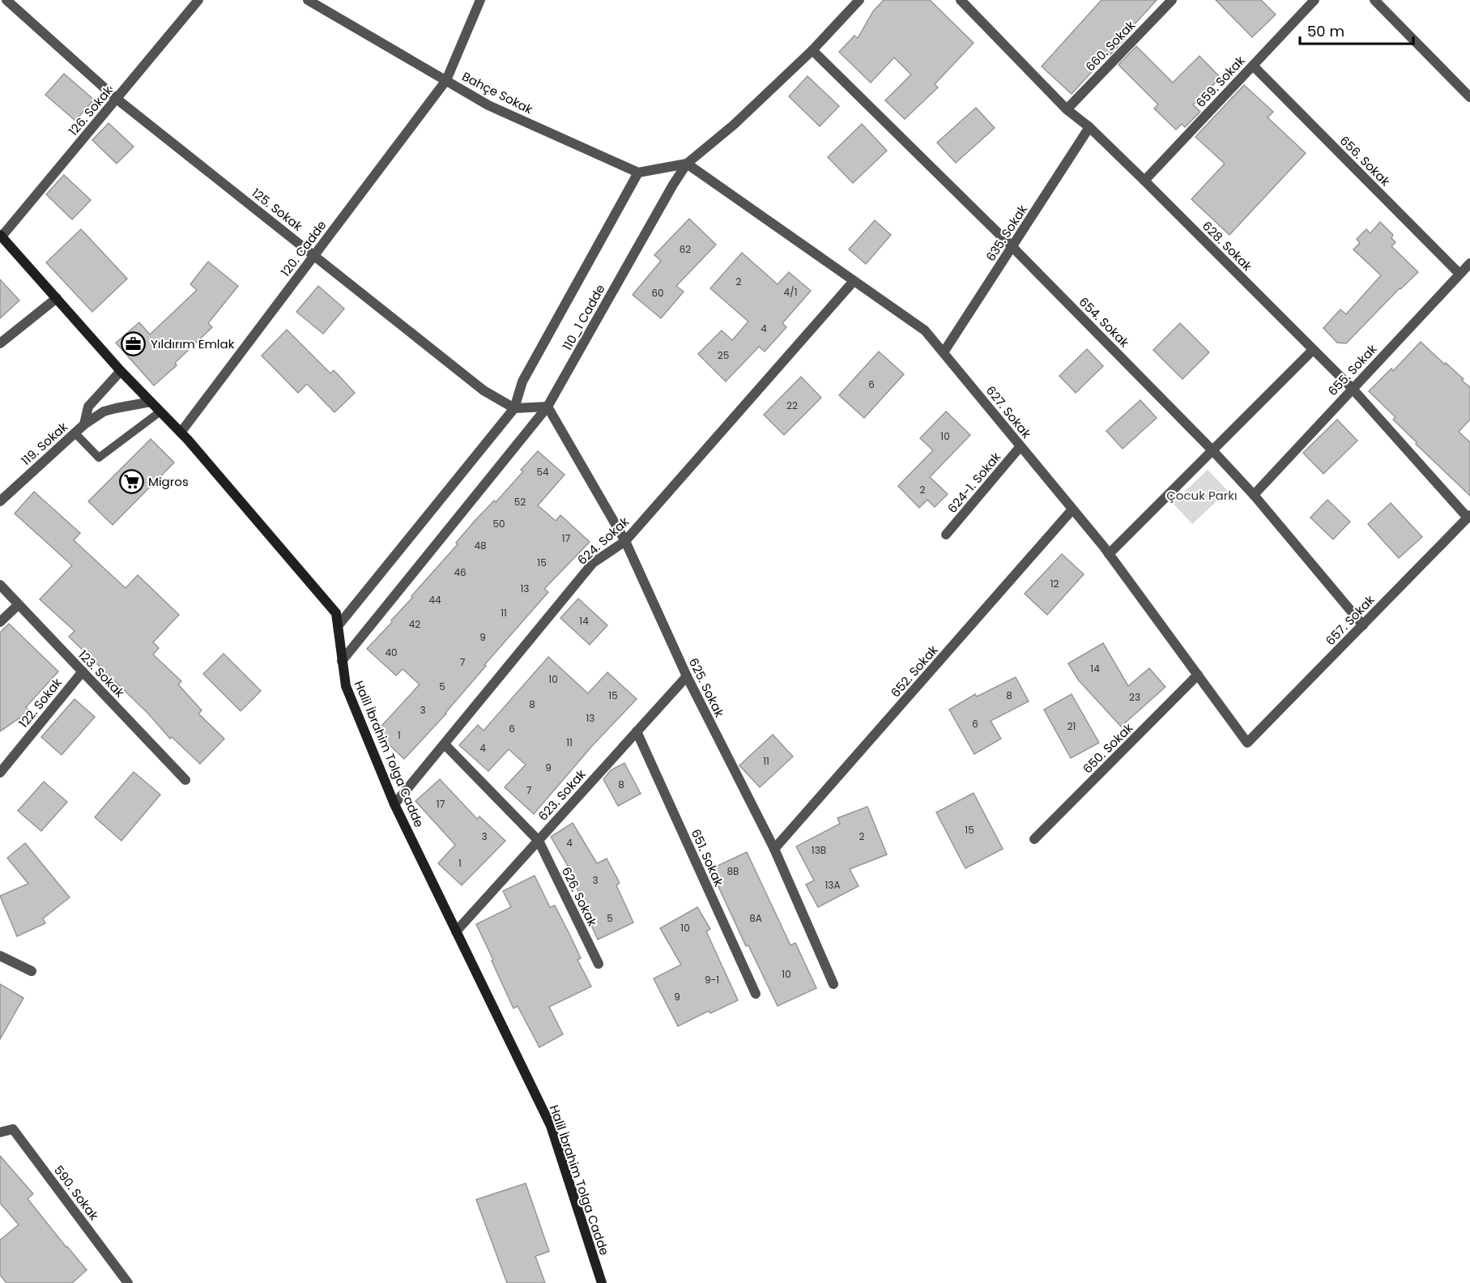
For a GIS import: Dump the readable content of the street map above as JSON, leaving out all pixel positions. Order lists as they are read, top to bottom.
{
  "streets": {
    "street": [
      "660. Sokak",
      "659. Sokak",
      "Bahçe Sokak",
      "126. Sokak",
      "656. Sokak",
      "125. Sokak",
      "635. Sokak",
      "628. Sokak",
      "120. Cadde",
      "110_1 Cadde",
      "654. Sokak",
      "655. Sokak",
      "627. Sokak",
      "119. Sokak",
      "624-1. Sokak",
      "624. Sokak",
      "657. Sokak",
      "652. Sokak",
      "123. Sokak",
      "625. Sokak",
      "122. Sokak",
      "650. Sokak",
      "Halil İbrahim Tolga Cadde",
      "623. Sokak",
      "651. Sokak",
      "626. Sokak",
      "590. Sokak"
    ]
  },
  "crossings": [
    ["660. Sokak", "628. Sokak"],
    ["659. Sokak", "656. Sokak"],
    ["659. Sokak", "628. Sokak"],
    ["Bahçe Sokak", "120. Cadde"],
    ["Bahçe Sokak", "110_1 Cadde"],
    ["126. Sokak", "125. Sokak"],
    ["126. Sokak", "Halil İbrahim Tolga Cadde"],
    ["656. Sokak", "655. Sokak"],
    ["125. Sokak", "120. Cadde"],
    ["125. Sokak", "110_1 Cadde"],
    ["635. Sokak", "628. Sokak"],
    ["635. Sokak", "654. Sokak"],
    ["635. Sokak", "627. Sokak"],
    ["628. Sokak", "655. Sokak"],
    ["628. Sokak", "657. Sokak"],
    ["120. Cadde", "Halil İbrahim Tolga Cadde"],
    ["110_1 Cadde", "654. Sokak"],
    ["110_1 Cadde", "627. Sokak"],
    ["110_1 Cadde", "625. Sokak"],
    ["110_1 Cadde", "Halil İbrahim Tolga Cadde"],
    ["654. Sokak", "655. Sokak"],
    ["654. Sokak", "657. Sokak"],
    ["627. Sokak", "624-1. Sokak"],
    ["627. Sokak", "624. Sokak"],
    ["627. Sokak", "657. Sokak"],
    ["627. Sokak", "652. Sokak"],
    ["627. Sokak", "650. Sokak"],
    ["119. Sokak", "Halil İbrahim Tolga Cadde"],
    ["624. Sokak", "625. Sokak"],
    ["624. Sokak", "Halil İbrahim Tolga Cadde"],
    ["624. Sokak", "626. Sokak"],
    ["652. Sokak", "625. Sokak"],
    ["123. Sokak", "122. Sokak"],
    ["625. Sokak", "623. Sokak"],
    ["Halil İbrahim Tolga Cadde", "623. Sokak"],
    ["623. Sokak", "651. Sokak"],
    ["623. Sokak", "626. Sokak"]
  ],
  "parks": ["Çocuk Parkı"],
  "places": {
    "office": ["Yıldırım Emlak"],
    "supermarket": ["Migros"]
  },
  "house_numbers": [
    "62",
    "2",
    "4/1",
    "60",
    "4",
    "25",
    "6",
    "22",
    "10",
    "54",
    "2",
    "52",
    "50",
    "17",
    "48",
    "15",
    "46",
    "12",
    "13",
    "44",
    "11",
    "14",
    "42",
    "9",
    "40",
    "7",
    "14",
    "10",
    "5",
    "15",
    "8",
    "23",
    "8",
    "3",
    "13",
    "6",
    "21",
    "6",
    "1",
    "11",
    "4",
    "11",
    "9",
    "8",
    "7",
    "17",
    "15",
    "3",
    "2",
    "4",
    "13B",
    "1",
    "8B",
    "3",
    "13A",
    "5",
    "8A",
    "10",
    "10",
    "9-1",
    "9"
  ],
  "scale_bar": "50 m"
}
